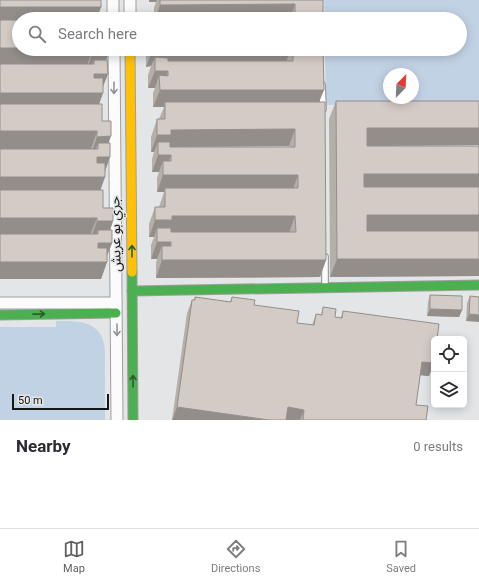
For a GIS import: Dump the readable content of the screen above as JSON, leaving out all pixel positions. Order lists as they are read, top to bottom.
{
  "streets": {
    "street": ["جري بو عريش"]
  },
  "scale_bar": "50 m",
  "north": "top right",
  "page": {
    "search": "Search here",
    "scale": "50 m",
    "heading": ["Nearby", "0 results"],
    "nav": ["Map", "Directions", "Saved"]
  }
}
